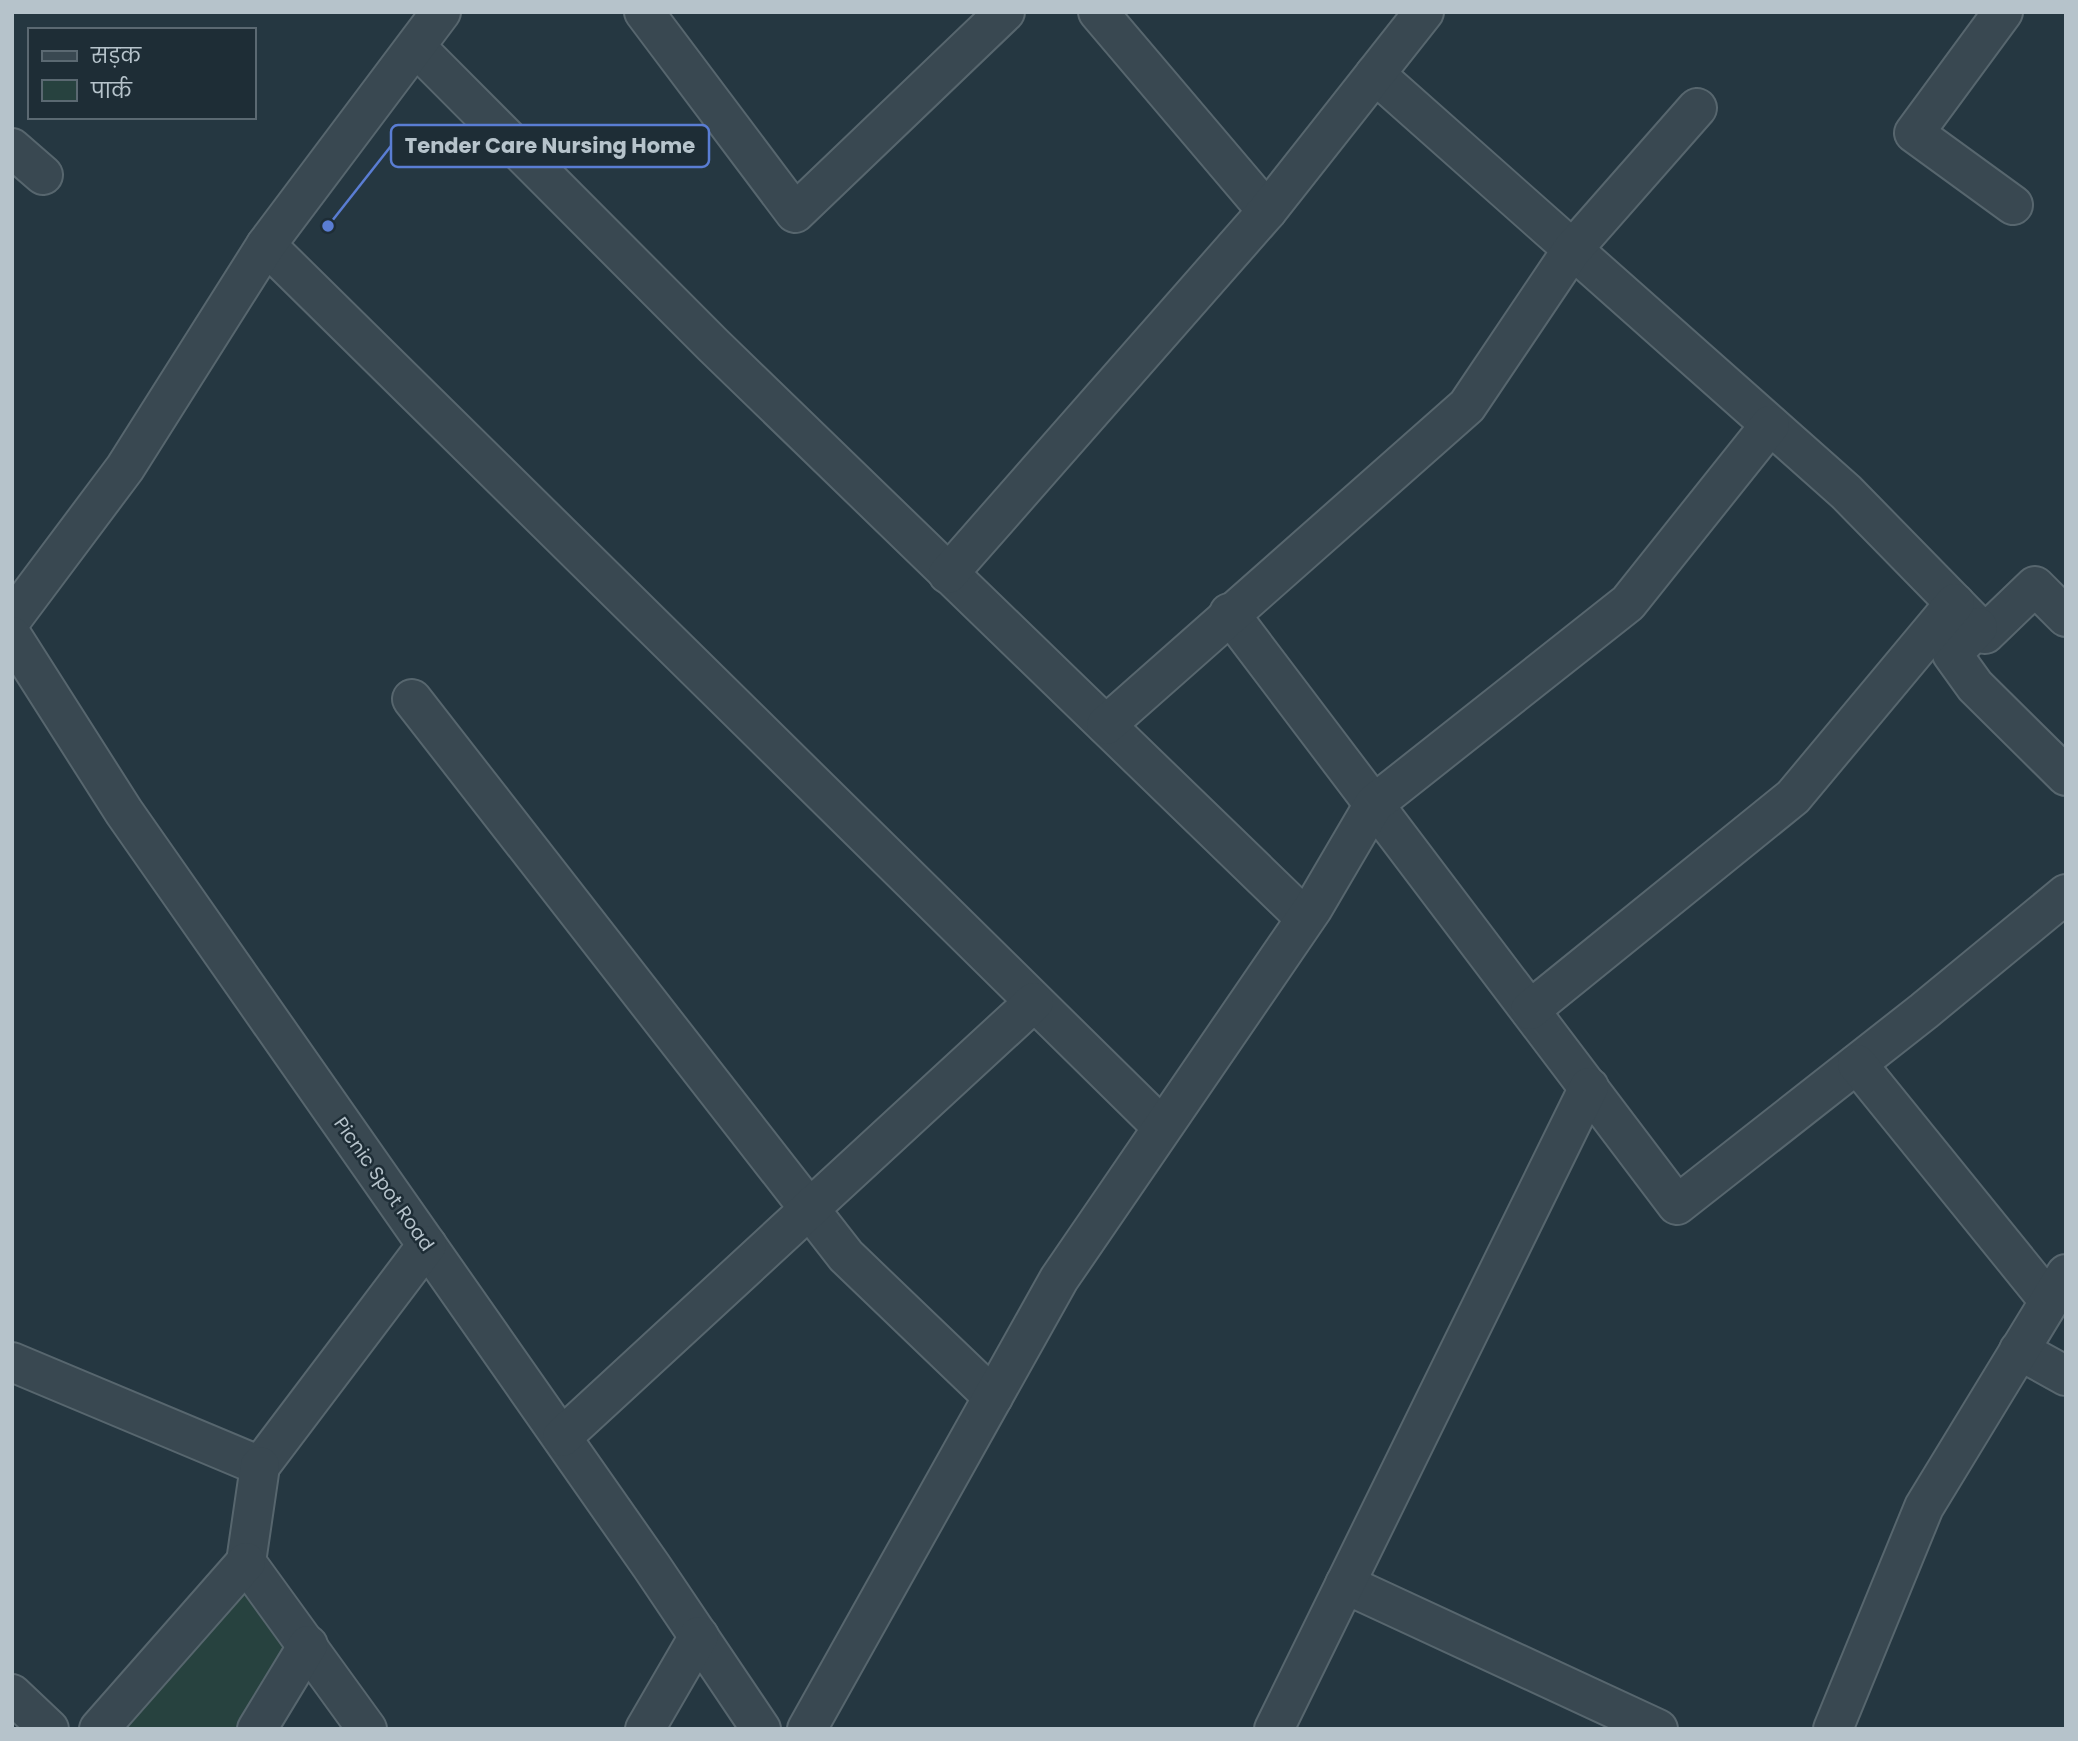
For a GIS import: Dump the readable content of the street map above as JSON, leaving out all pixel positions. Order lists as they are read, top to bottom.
{
  "streets": {
    "street": ["Picnic Spot Road"]
  },
  "places": ["Tender Care Nursing Home"],
  "legend": ["सड़क", "पार्क"]
}
